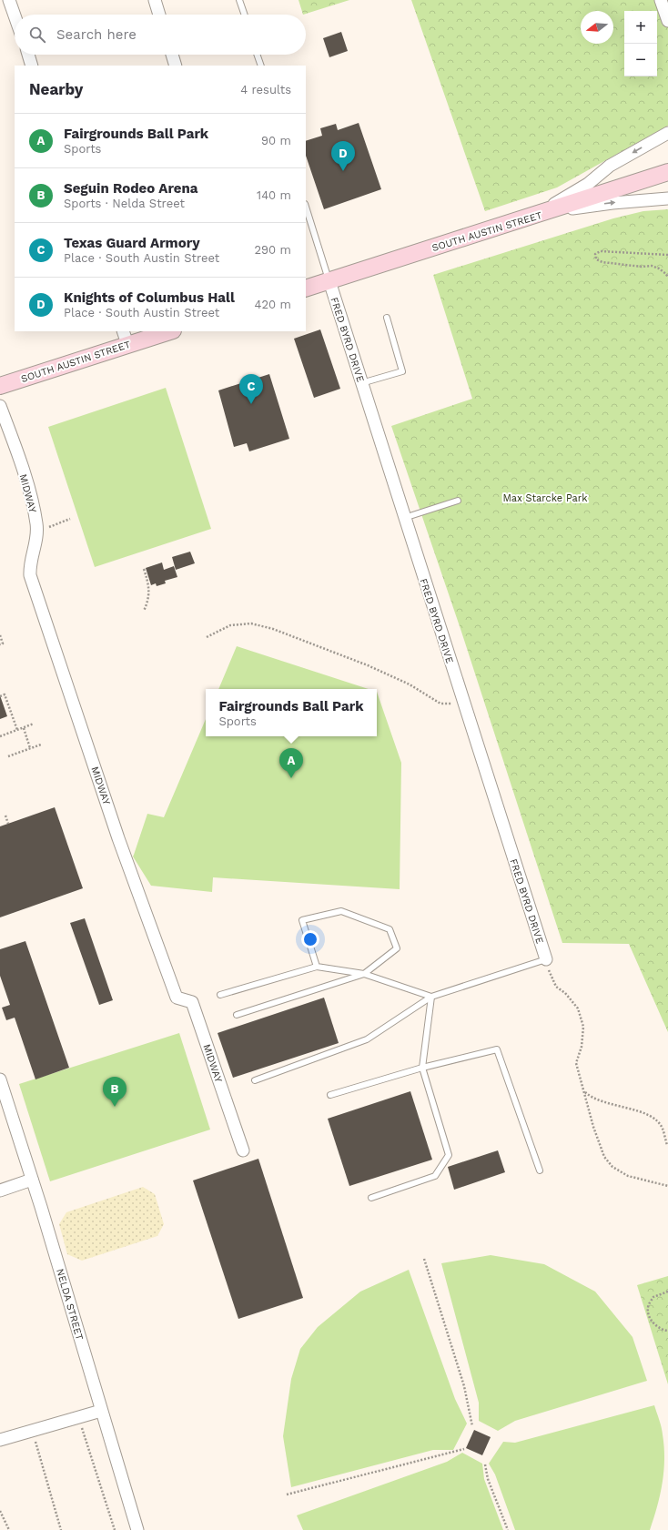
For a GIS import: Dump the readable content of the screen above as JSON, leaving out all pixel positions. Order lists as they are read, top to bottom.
{
  "streets": {
    "main road": ["SOUTH AUSTIN STREET"],
    "street": ["FRED BYRD DRIVE", "MIDWAY", "NELDA STREET"]
  },
  "crossings": [
    ["SOUTH AUSTIN STREET", "FRED BYRD DRIVE"]
  ],
  "parks": ["Max Starcke Park"],
  "north": "left",
  "page": {
    "map_buttons": ["+", "−"],
    "search": "Search here",
    "heading": ["Nearby", "4 results"],
    "list": [
      {
        "mark": "A",
        "name": "Fairgrounds Ball Park",
        "note": "Sports",
        "value": "90 m"
      },
      {
        "mark": "B",
        "name": "Seguin Rodeo Arena",
        "note": "Sports · Nelda Street",
        "value": "140 m"
      },
      {
        "mark": "C",
        "name": "Texas Guard Armory",
        "note": "Place · South Austin Street",
        "value": "290 m"
      },
      {
        "mark": "D",
        "name": "Knights of Columbus Hall",
        "note": "Place · South Austin Street",
        "value": "420 m"
      }
    ],
    "pins": [
      "D",
      "C",
      "A",
      "B"
    ],
    "popup": ["Fairgrounds Ball Park", "Sports"]
  }
}
